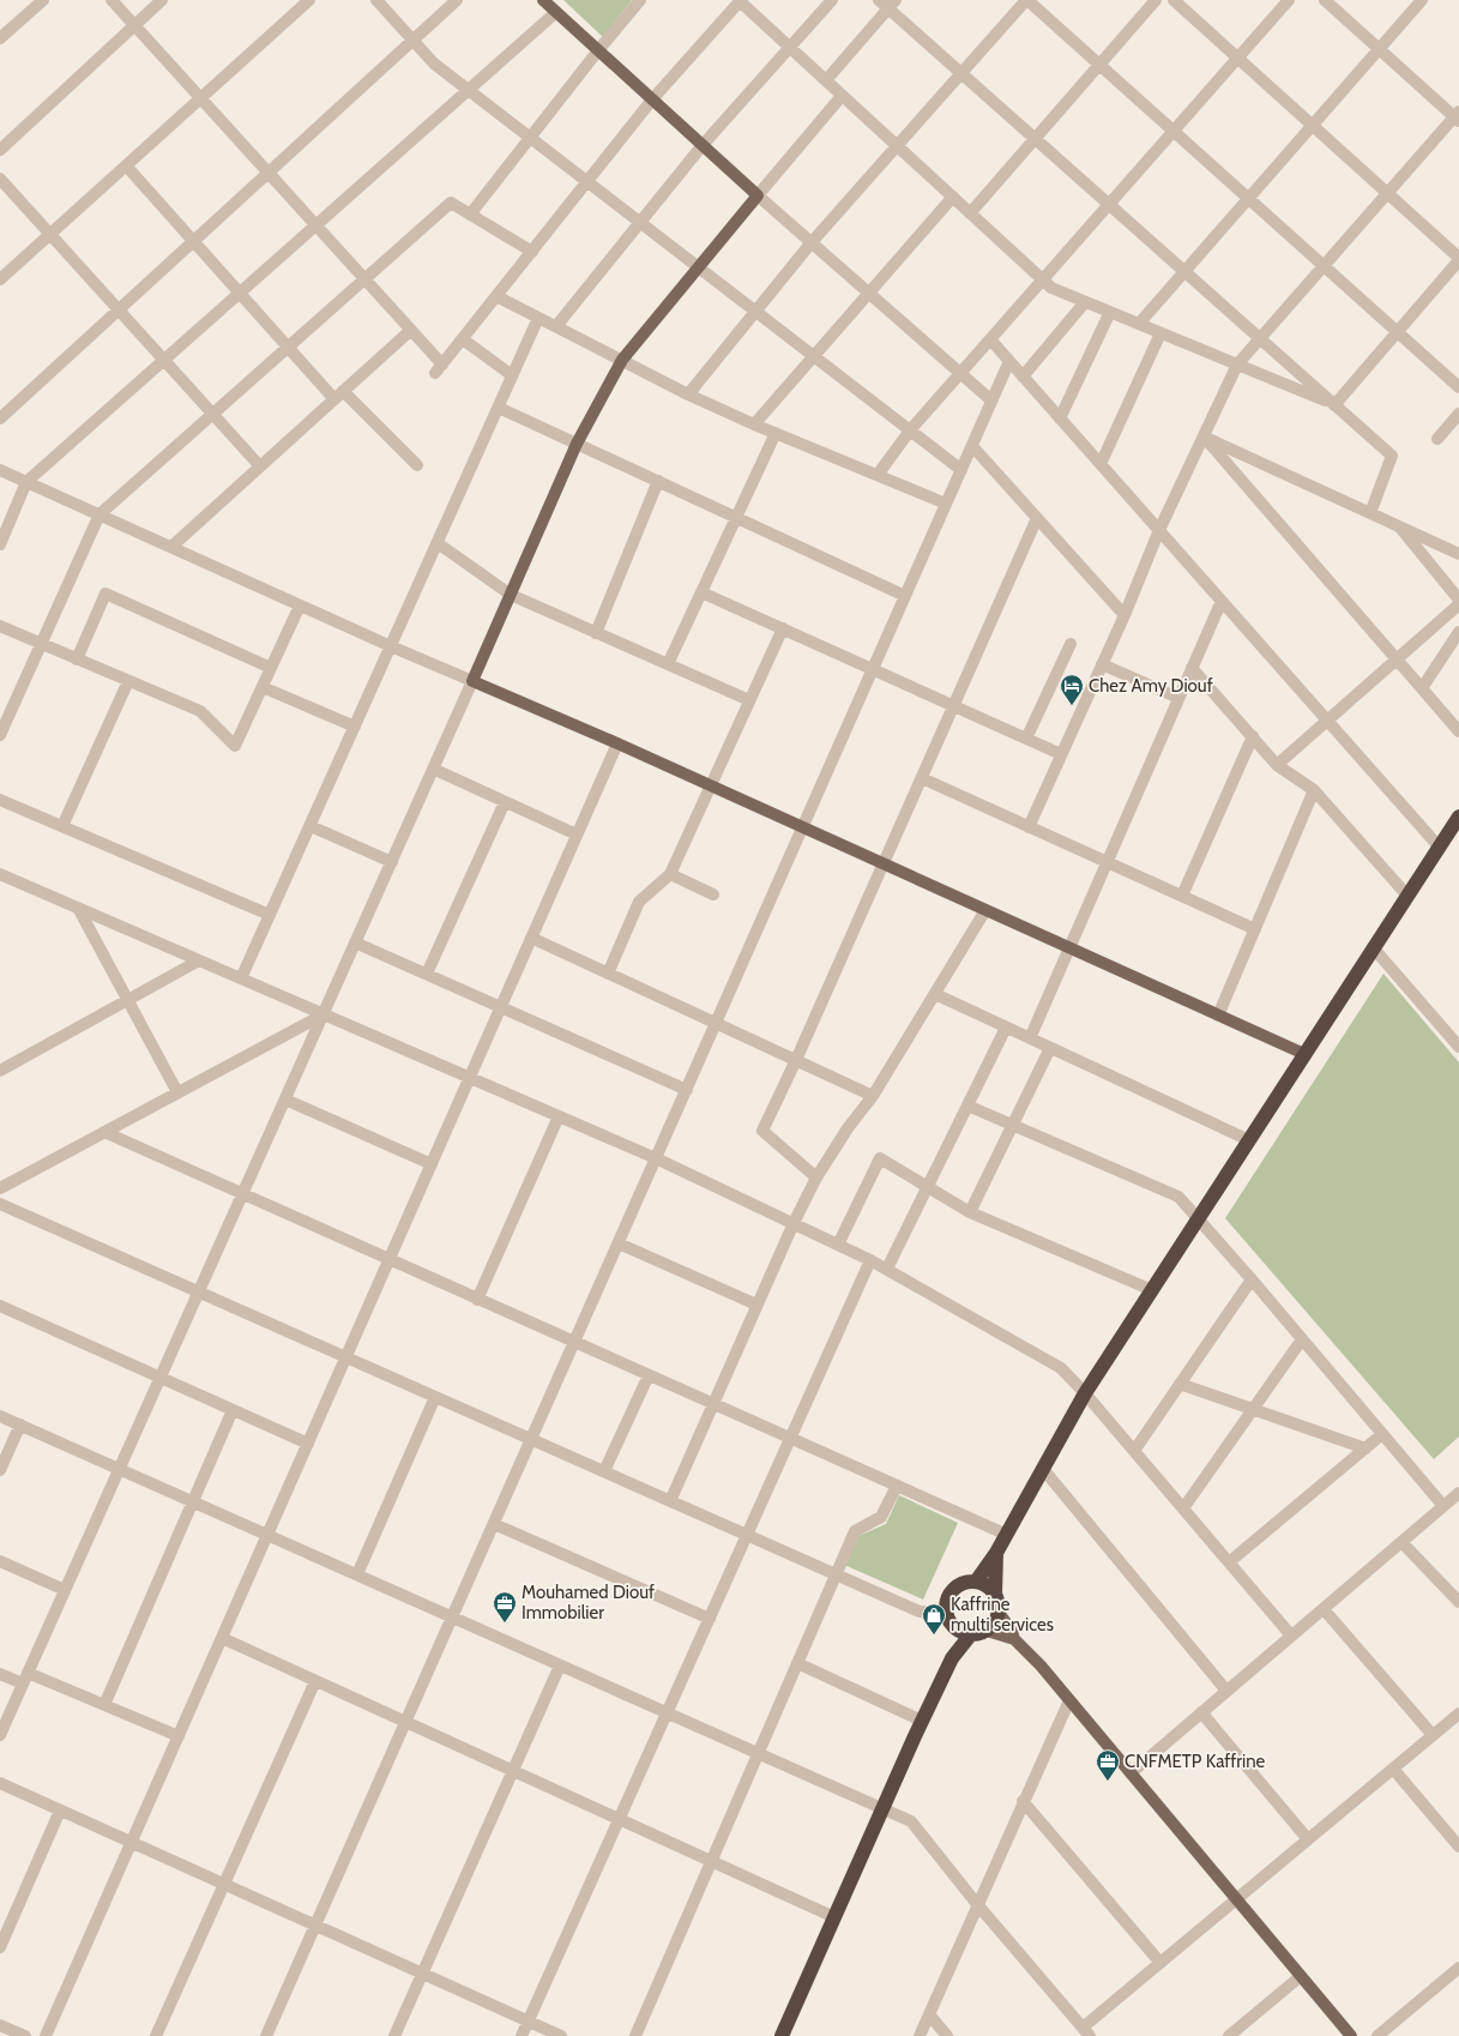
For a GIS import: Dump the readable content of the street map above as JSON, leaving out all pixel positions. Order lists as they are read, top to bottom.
{
  "places": {
    "hotel": ["Chez Amy Diouf"],
    "office": ["Mouhamed Diouf Immobilier", "CNFMETP Kaffrine"],
    "shop": ["Kaffrine multi services"]
  }
}
